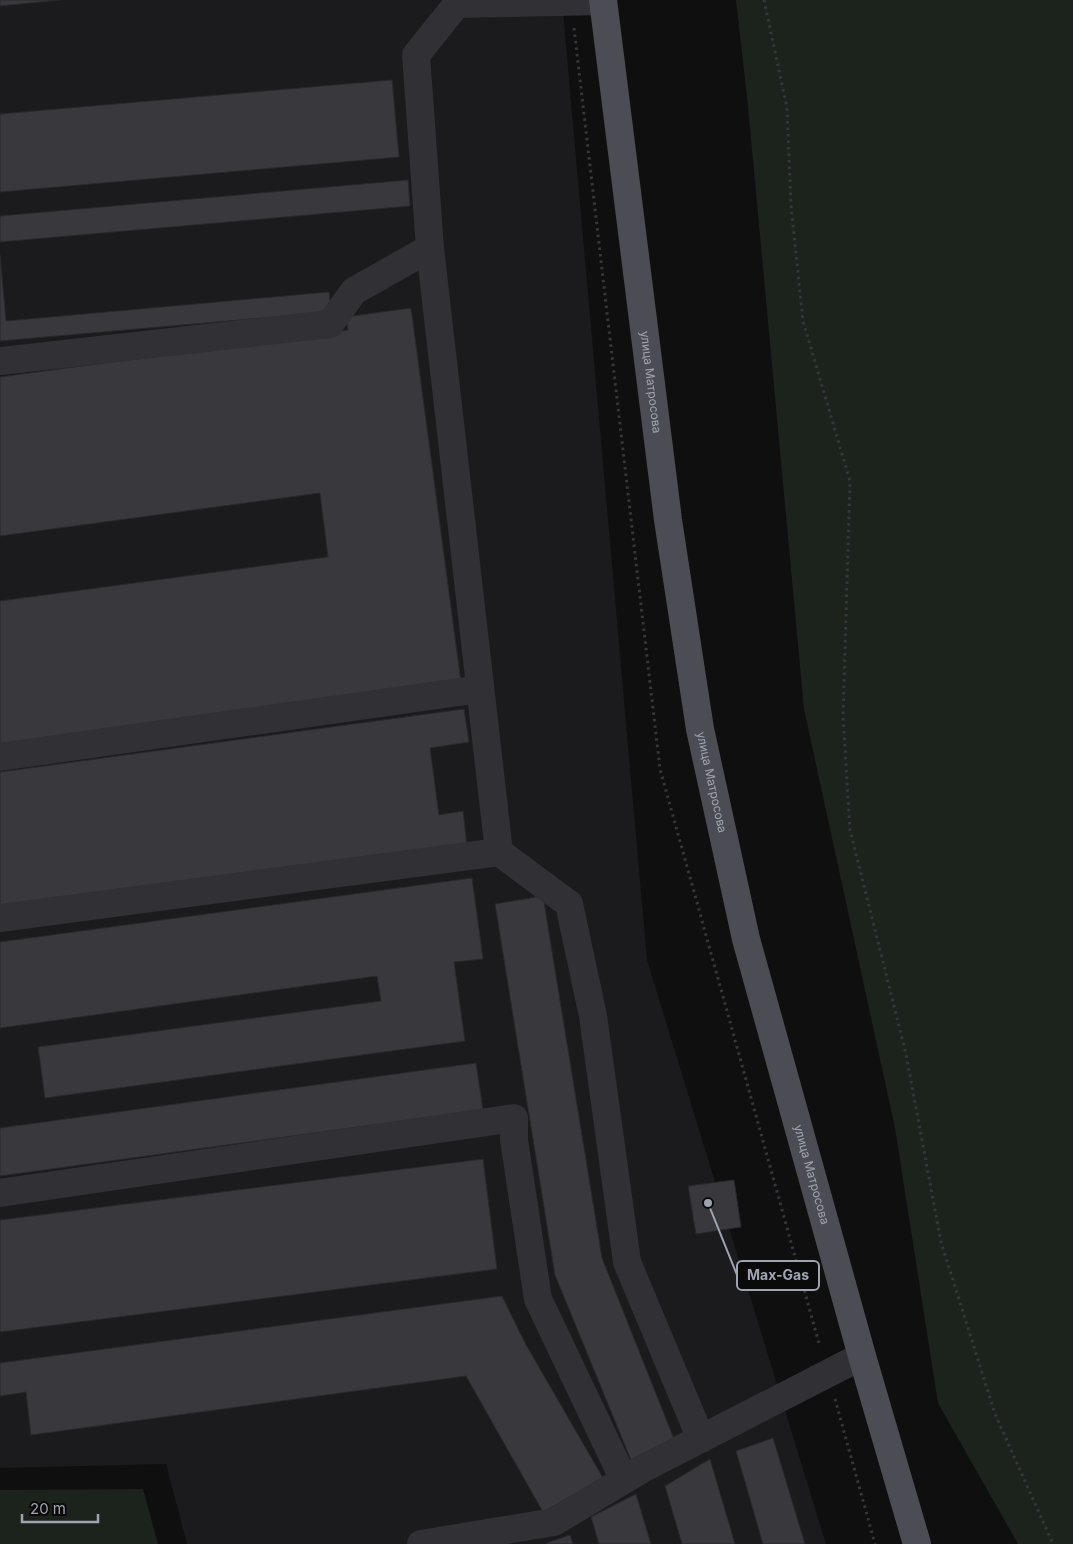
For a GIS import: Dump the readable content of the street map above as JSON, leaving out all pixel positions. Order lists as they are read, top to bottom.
{
  "streets": {
    "main road": ["улица Матросова"]
  },
  "places": ["Max-Gas"],
  "scale_bar": "20 m"
}
